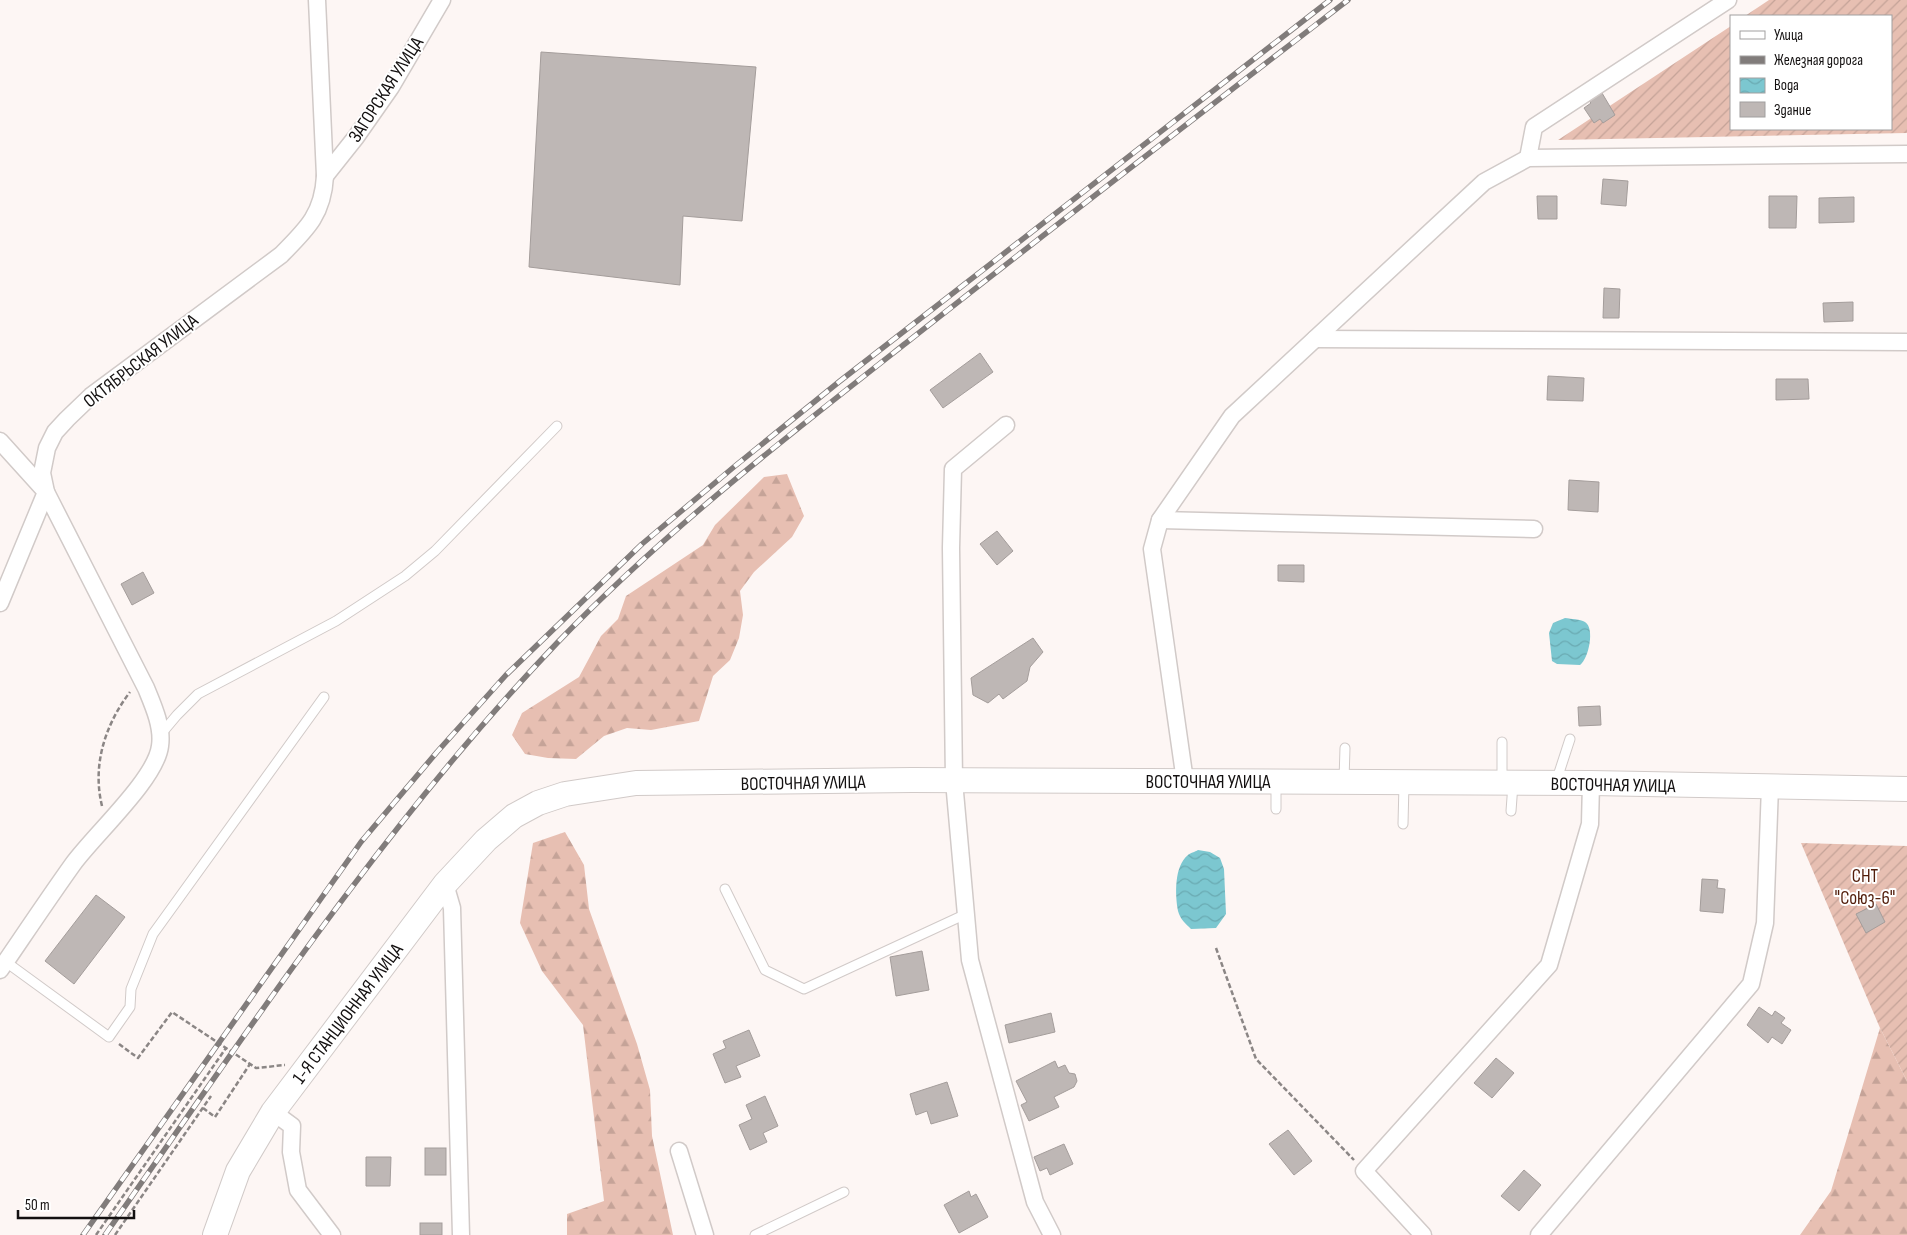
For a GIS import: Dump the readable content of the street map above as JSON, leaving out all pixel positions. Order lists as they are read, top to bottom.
{
  "streets": {
    "main road": ["ВОСТОЧНАЯ УЛИЦА", "1-Я СТАНЦИОННАЯ УЛИЦА"],
    "street": ["ЗАГОРСКАЯ УЛИЦА", "ОКТЯБРЬСКАЯ УЛИЦА"]
  },
  "crossings": [
    ["ЗАГОРСКАЯ УЛИЦА", "ОКТЯБРЬСКАЯ УЛИЦА"],
    ["ВОСТОЧНАЯ УЛИЦА", "1-Я СТАНЦИОННАЯ УЛИЦА"]
  ],
  "parks": ["СНТ \"Союз-6\""],
  "legend": [
    "Улица",
    "Железная дорога",
    "Вода",
    "Здание"
  ],
  "scale_bar": "50 m"
}
